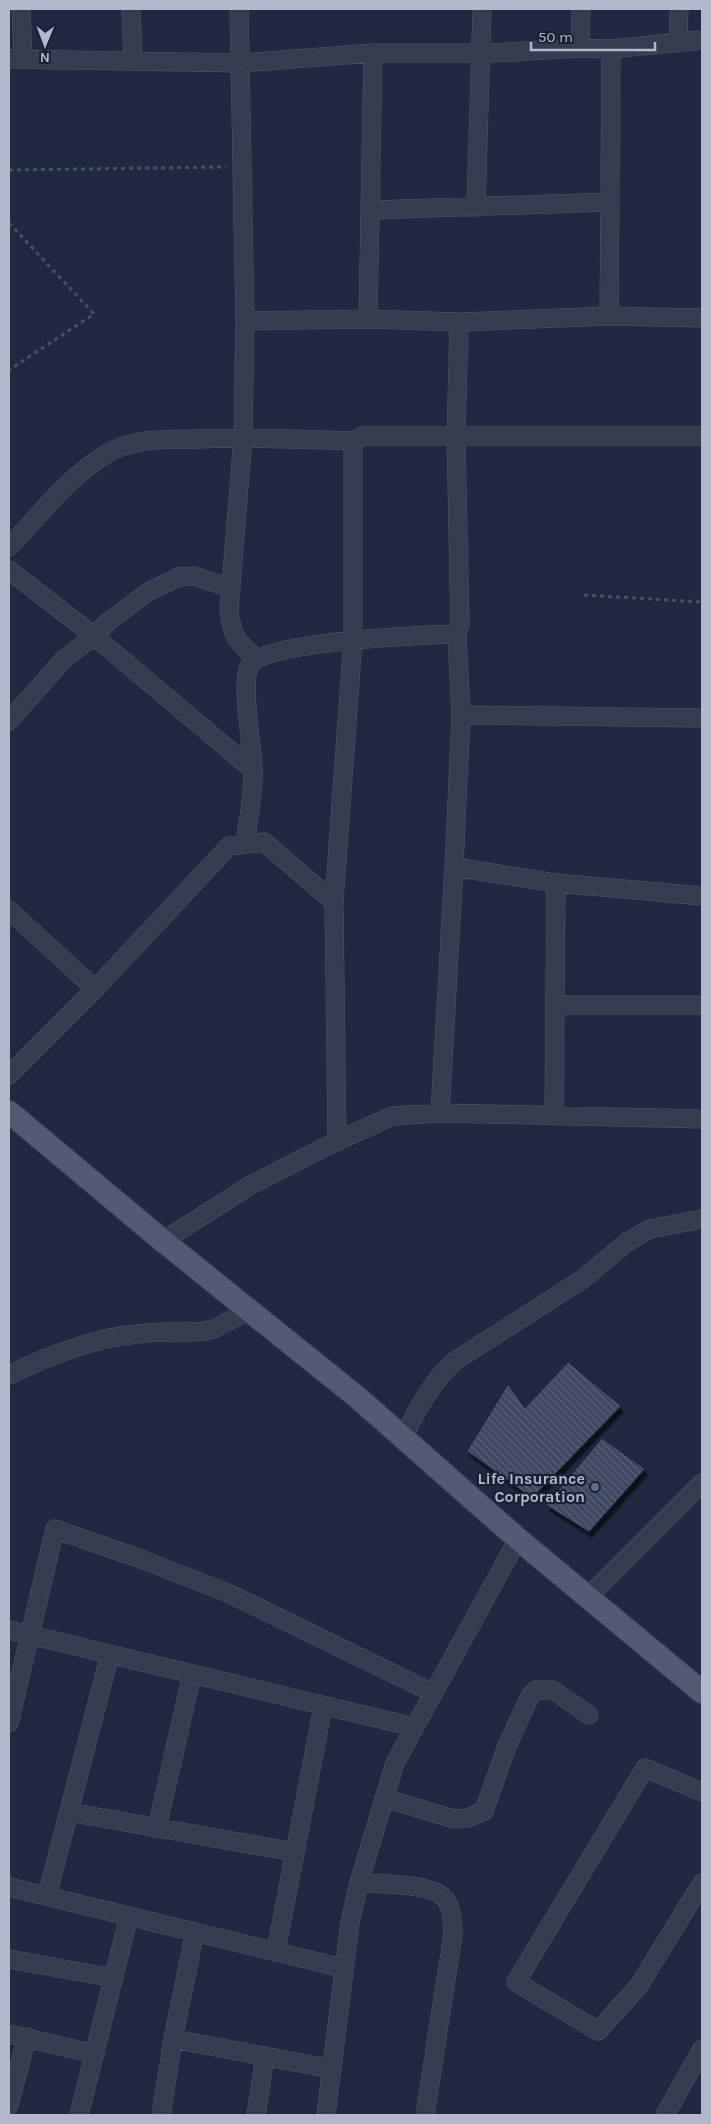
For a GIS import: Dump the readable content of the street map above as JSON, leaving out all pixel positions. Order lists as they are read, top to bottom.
{
  "places": ["Life Insurance Corporation"],
  "scale_bar": "50 m",
  "north": "bottom"
}
